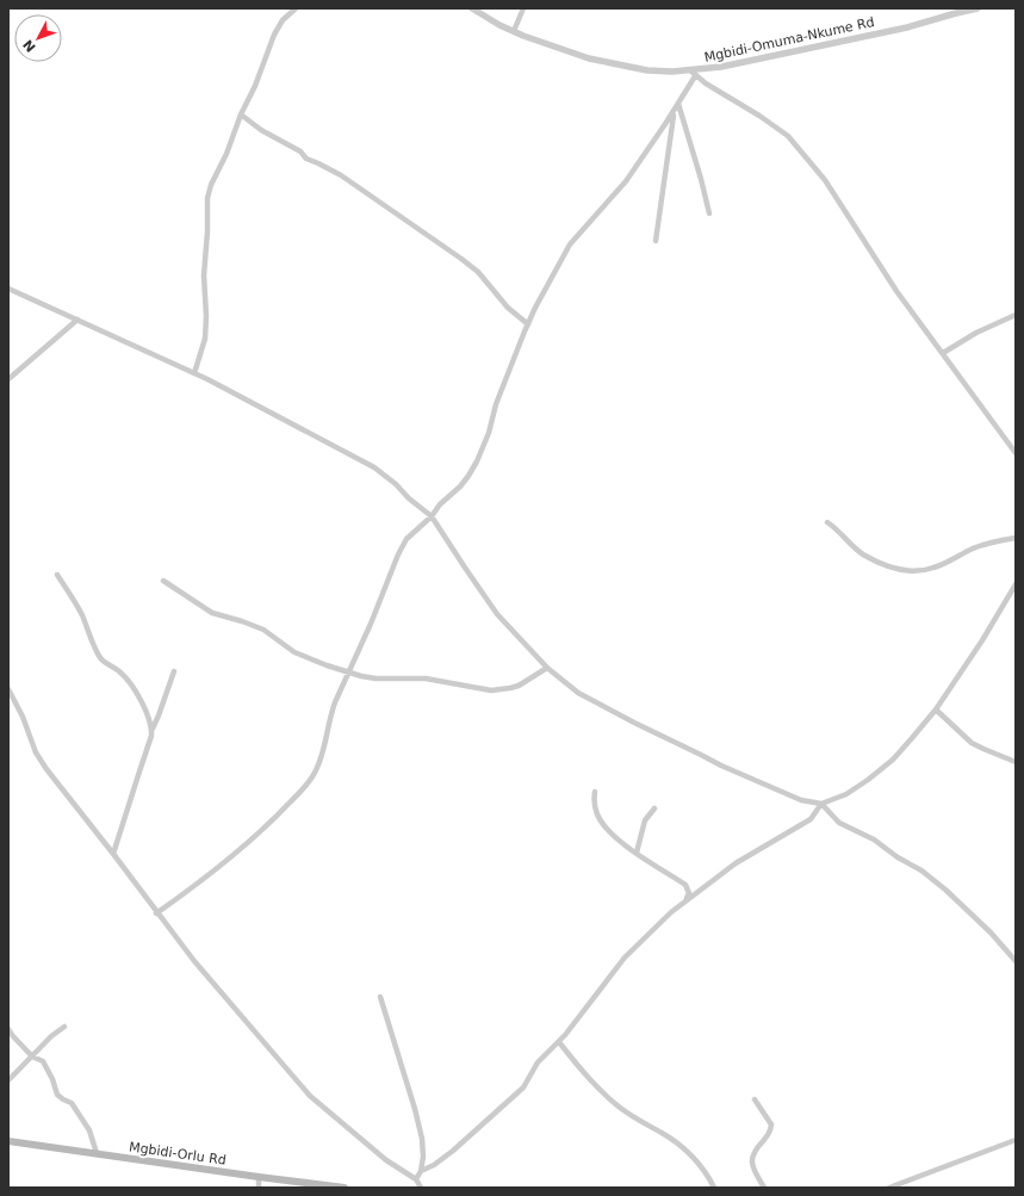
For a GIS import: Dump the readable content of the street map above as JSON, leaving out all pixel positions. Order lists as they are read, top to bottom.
{
  "streets": {
    "main road": ["Mgbidi-Orlu Rd"],
    "street": ["Mgbidi-Omuma-Nkume Rd"]
  },
  "north": "bottom left"
}
